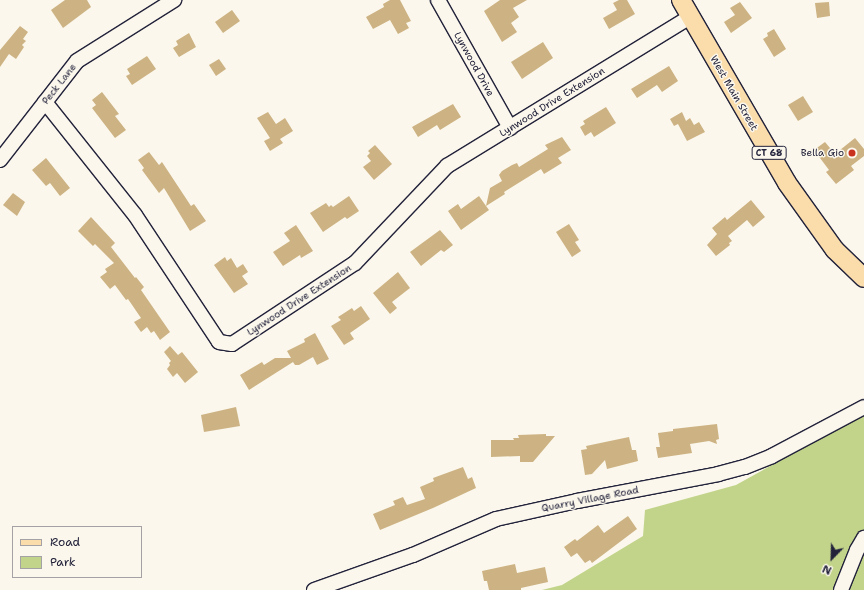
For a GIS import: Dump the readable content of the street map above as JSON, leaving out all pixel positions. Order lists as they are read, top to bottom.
{
  "streets": {
    "main road": ["West Main Street", "CT 68"],
    "street": [
      "Lynwood Drive",
      "Peck Lane",
      "Lynwood Drive Extension",
      "Quarry Village Road"
    ]
  },
  "crossings": [
    ["Lynwood Drive", "Lynwood Drive Extension"],
    ["Peck Lane", "Lynwood Drive Extension"],
    ["West Main Street", "Lynwood Drive Extension"]
  ],
  "places": ["Bella Gio"],
  "legend": ["Road", "Park"],
  "north": "bottom left"
}
